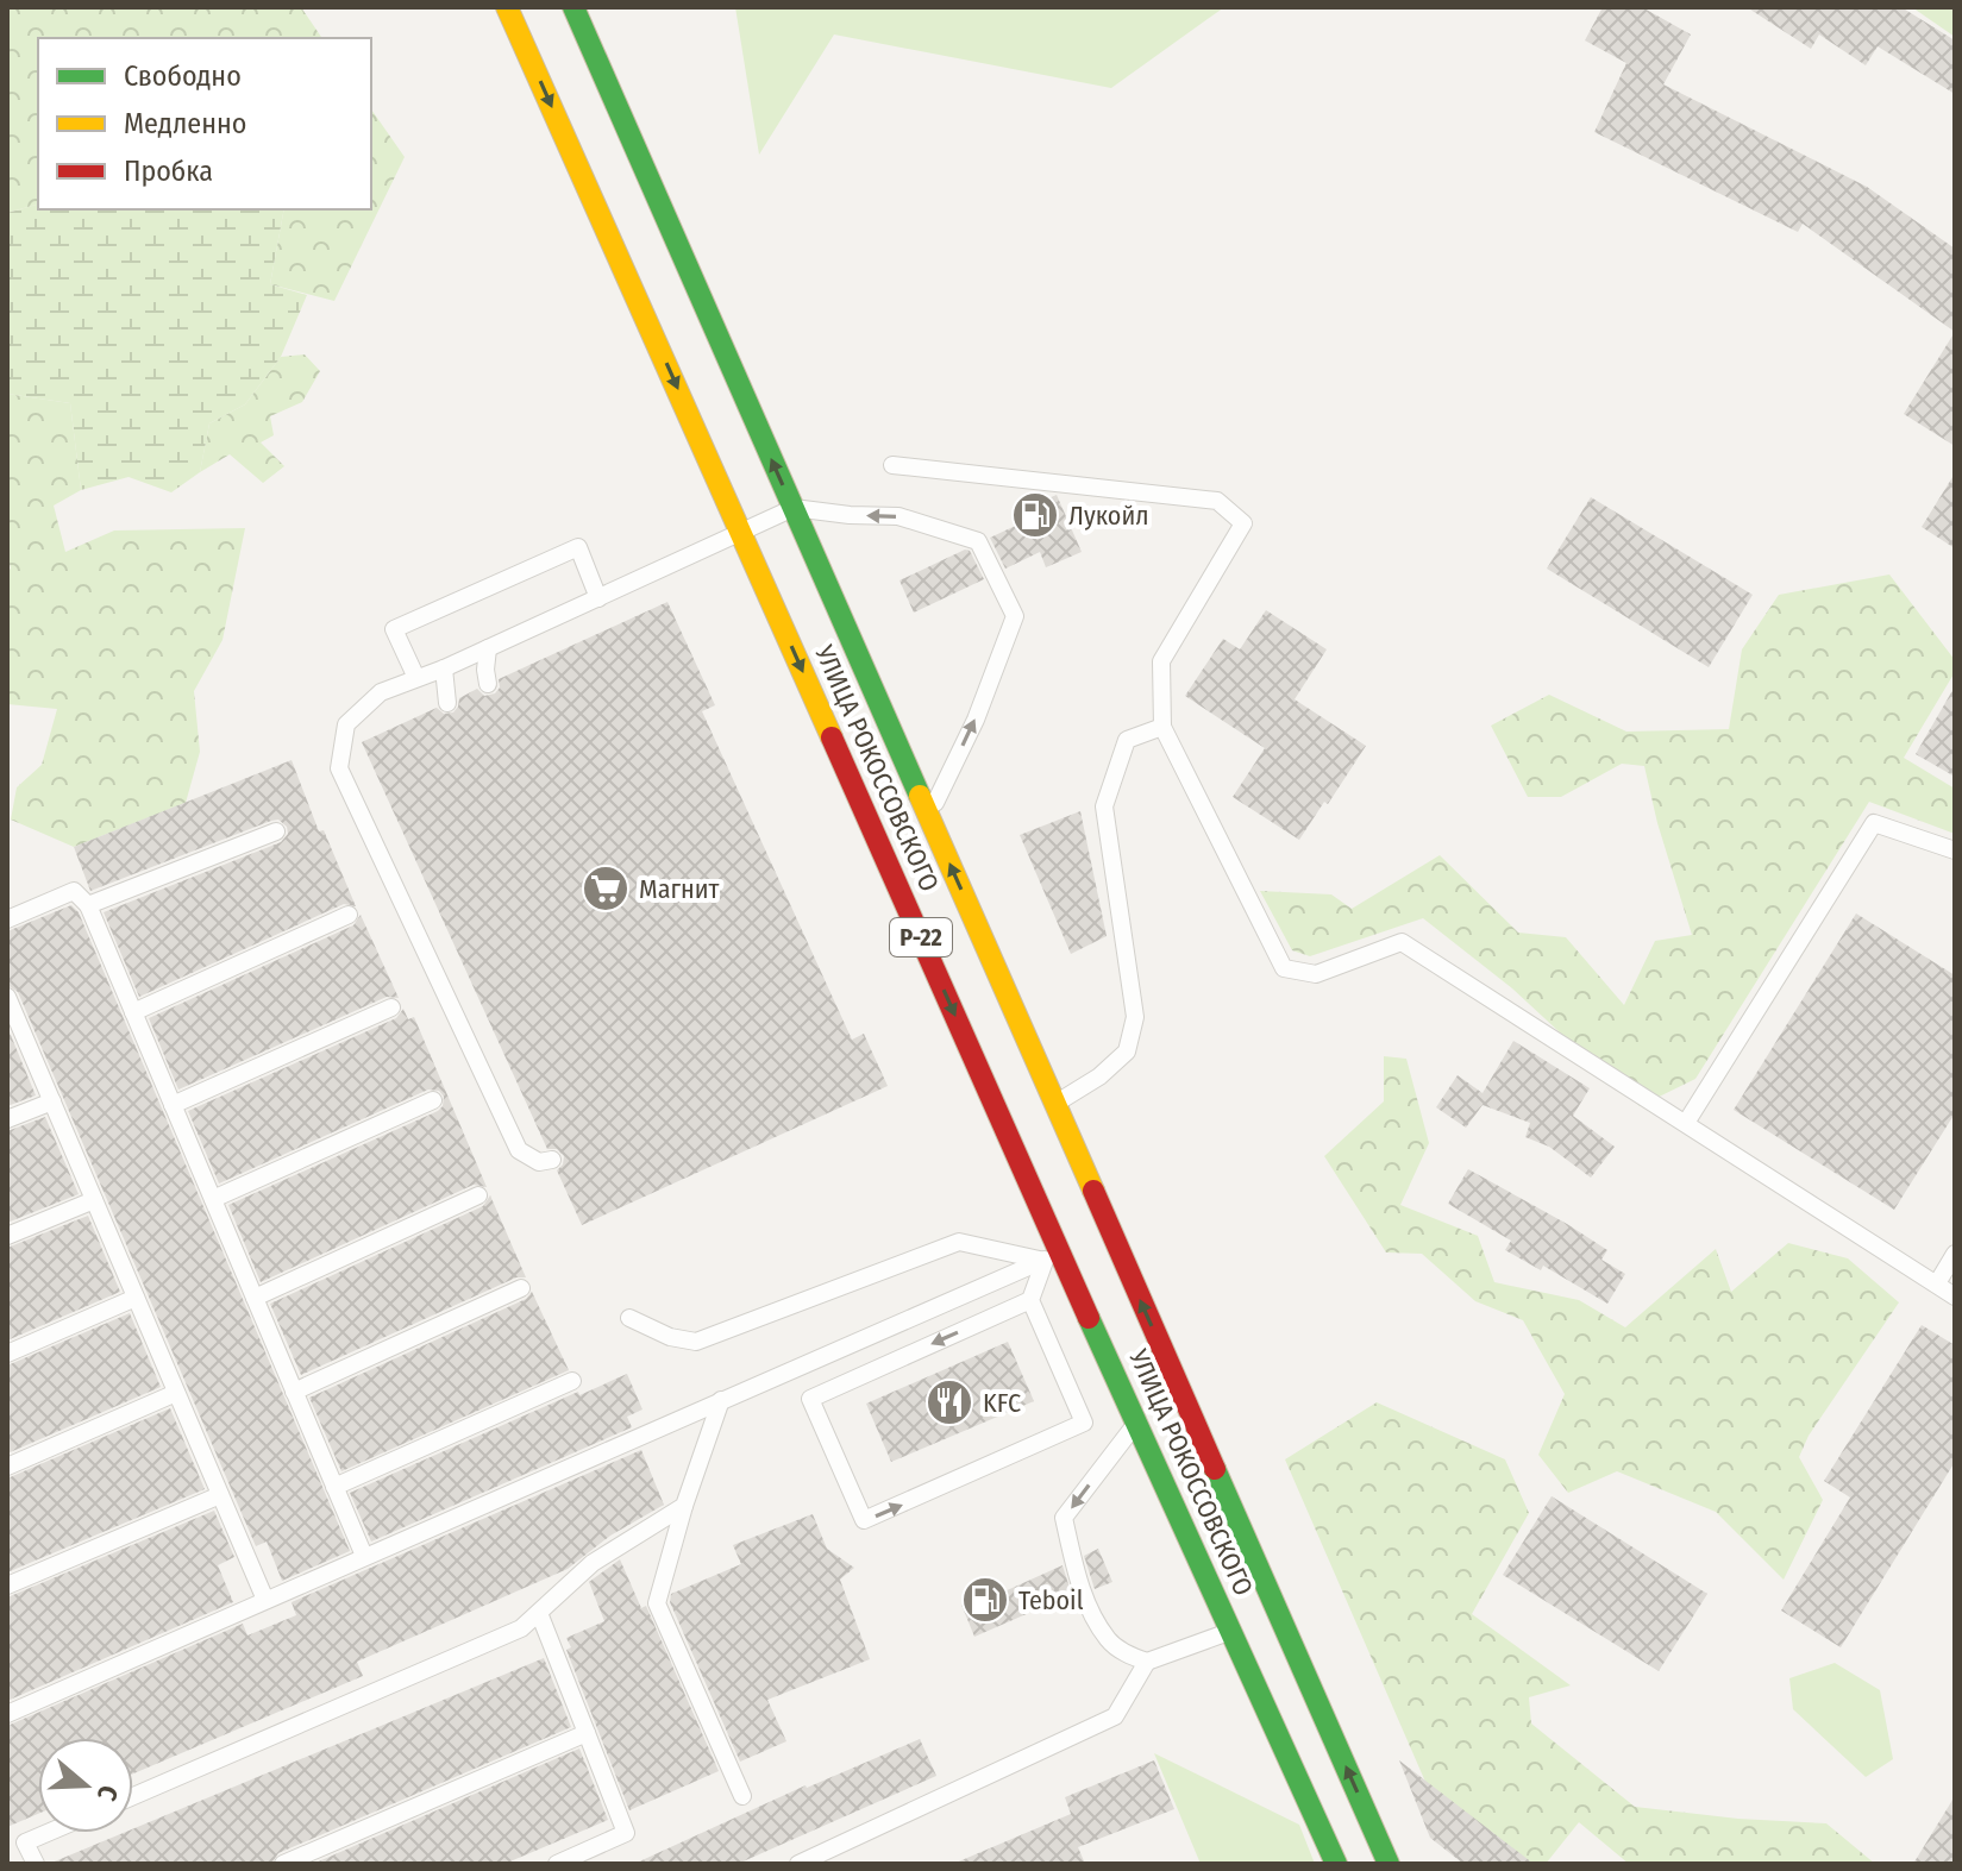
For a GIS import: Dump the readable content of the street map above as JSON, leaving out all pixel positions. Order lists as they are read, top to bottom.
{
  "streets": {
    "highway": ["УЛИЦА РОКОССОВСКОГО", "Р-22"]
  },
  "places": {
    "fuel station": ["Лукойл", "Teboil"],
    "supermarket": ["Магнит"],
    "restaurant": ["KFC"]
  },
  "legend": ["Свободно", "Медленно", "Пробка"],
  "north": "right"
}
